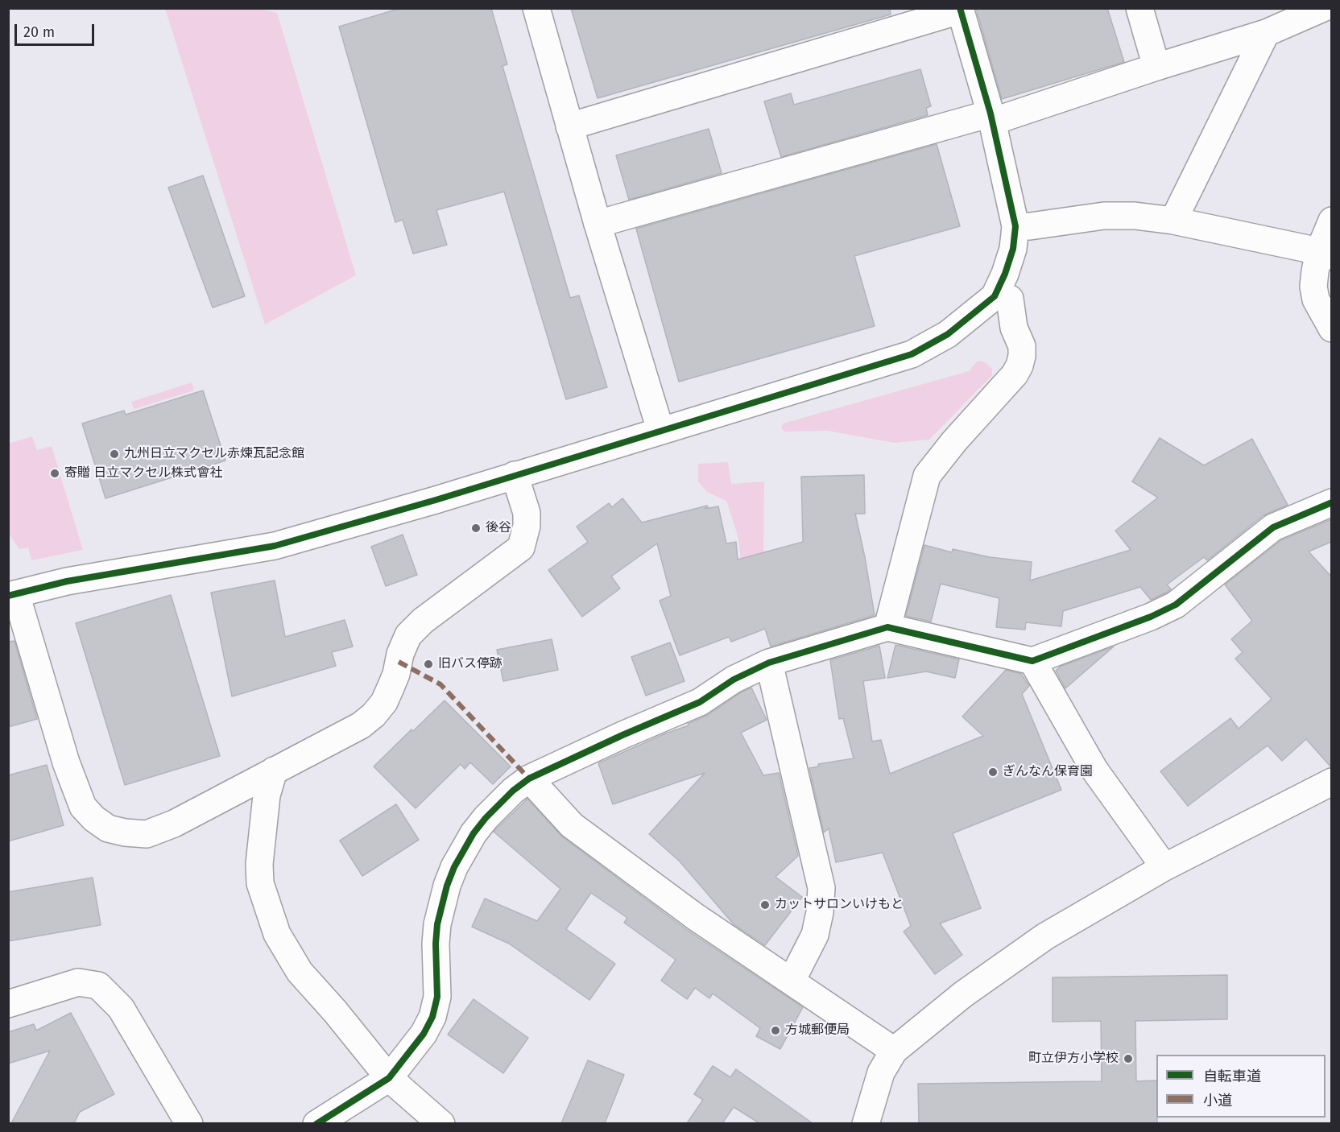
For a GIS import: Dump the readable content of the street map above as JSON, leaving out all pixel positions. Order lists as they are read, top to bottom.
{
  "places": [
    "九州日立マクセル赤煉瓦記念館",
    "寄贈 日立マクセル株式會社",
    "後谷",
    "旧バス停跡",
    "ぎんなん保育園",
    "カットサロンいけもと",
    "方城郵便局",
    "町立伊方小学校"
  ],
  "legend": ["自転車道", "小道"],
  "scale_bar": "20 m"
}
